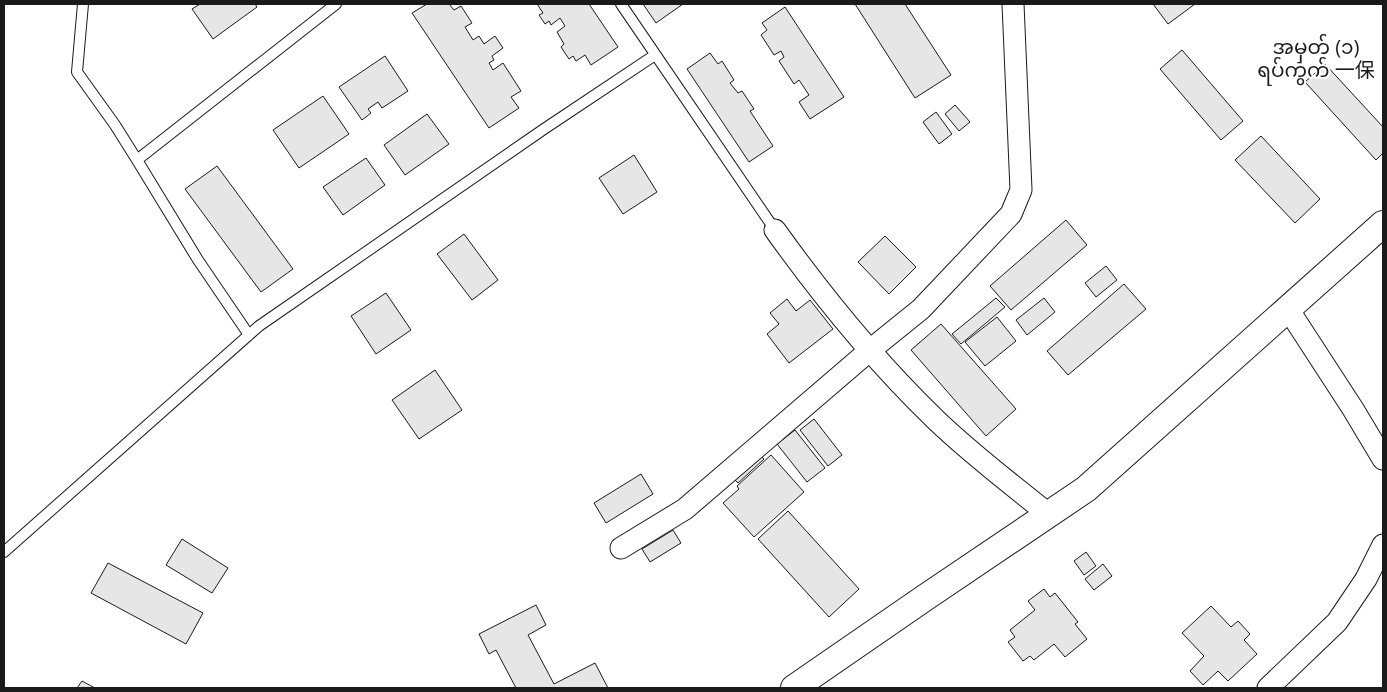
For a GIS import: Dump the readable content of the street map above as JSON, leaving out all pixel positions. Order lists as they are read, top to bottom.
{
  "districts": ["အမှတ် (၁) ရပ်ကွက် 一保"]
}
